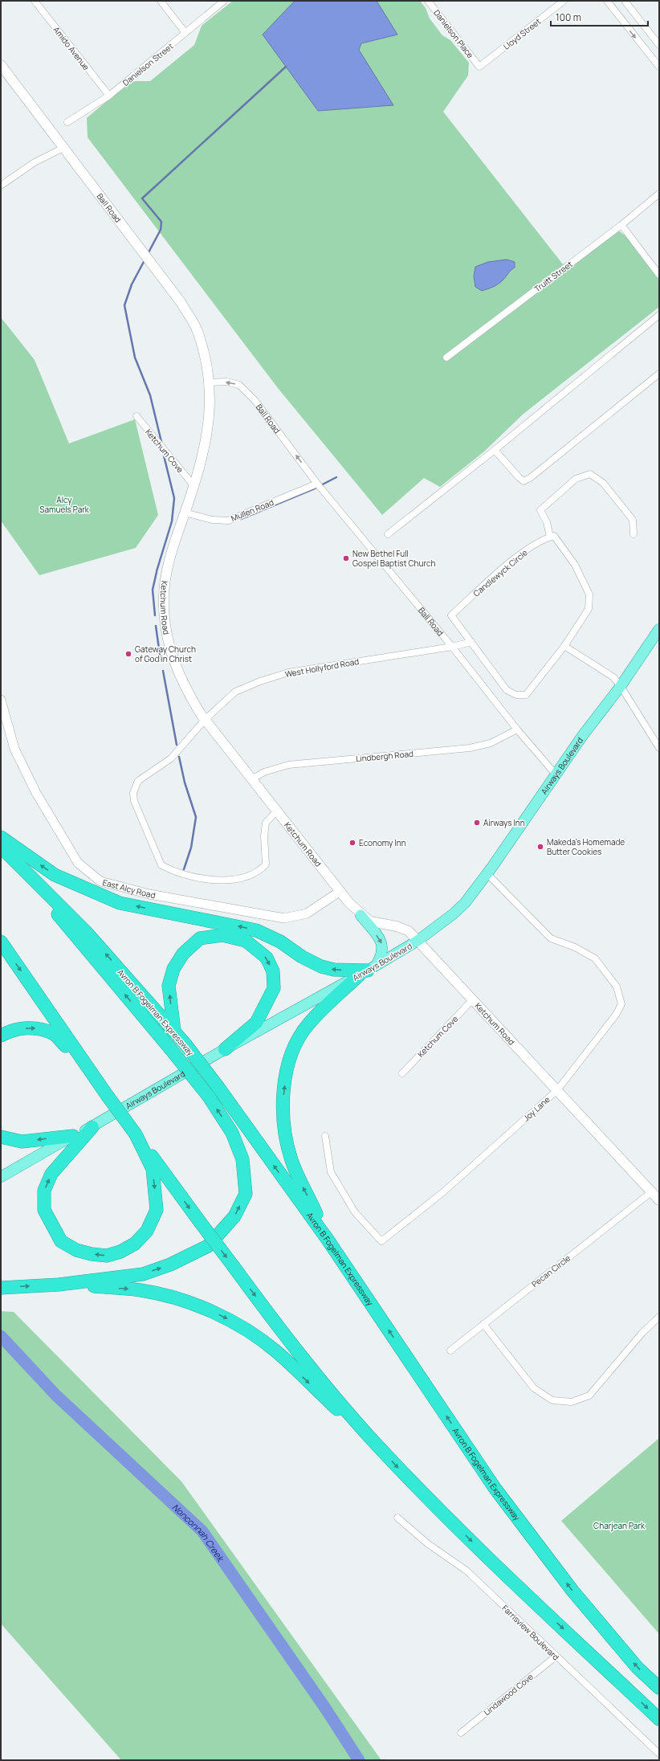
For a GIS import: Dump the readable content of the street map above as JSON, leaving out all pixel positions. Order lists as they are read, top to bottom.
{
  "streets": {
    "highway": ["Avron B Fogelman Expressway"],
    "main road": ["Ball Road", "Ketchum Road", "Airways Boulevard"],
    "street": [
      "Danielson Place",
      "Lloyd Street",
      "Amido Avenue",
      "Danielson Street",
      "Truitt Street",
      "Ketchum Cove",
      "Mullen Road",
      "Candlewyck Circle",
      "West Hollyford Road",
      "Lindbergh Road",
      "East Alcy Road",
      "Joy Lane",
      "Pecan Circle",
      "Farrisview Boulevard",
      "Lindawood Cove"
    ]
  },
  "crossings": [
    ["Danielson Place", "Lloyd Street"],
    ["Amido Avenue", "Danielson Street"],
    ["Ball Road", "Mullen Road"],
    ["Ball Road", "Ketchum Road"],
    ["Ball Road", "West Hollyford Road"],
    ["Ball Road", "Lindbergh Road"],
    ["Ball Road", "Airways Boulevard"],
    ["Ketchum Cove", "Ketchum Road"],
    ["Mullen Road", "Ketchum Road"],
    ["Ketchum Road", "West Hollyford Road"],
    ["Ketchum Road", "Lindbergh Road"],
    ["Ketchum Road", "Airways Boulevard"],
    ["Ketchum Road", "East Alcy Road"],
    ["Ketchum Road", "Joy Lane"],
    ["Ketchum Road", "Pecan Circle"],
    ["Airways Boulevard", "Joy Lane"],
    ["Farrisview Boulevard", "Lindawood Cove"]
  ],
  "water": ["Nonconnah Creek"],
  "parks": ["Alcy Samuels Park", "Charjean Park"],
  "places": [
    "New Bethel Full Gospel Baptist Church",
    "Gateway Church of God in Christ",
    "Airways Inn",
    "Economy Inn",
    "Makeda’s Homemade Butter Cookies"
  ],
  "scale_bar": "100 m"
}
